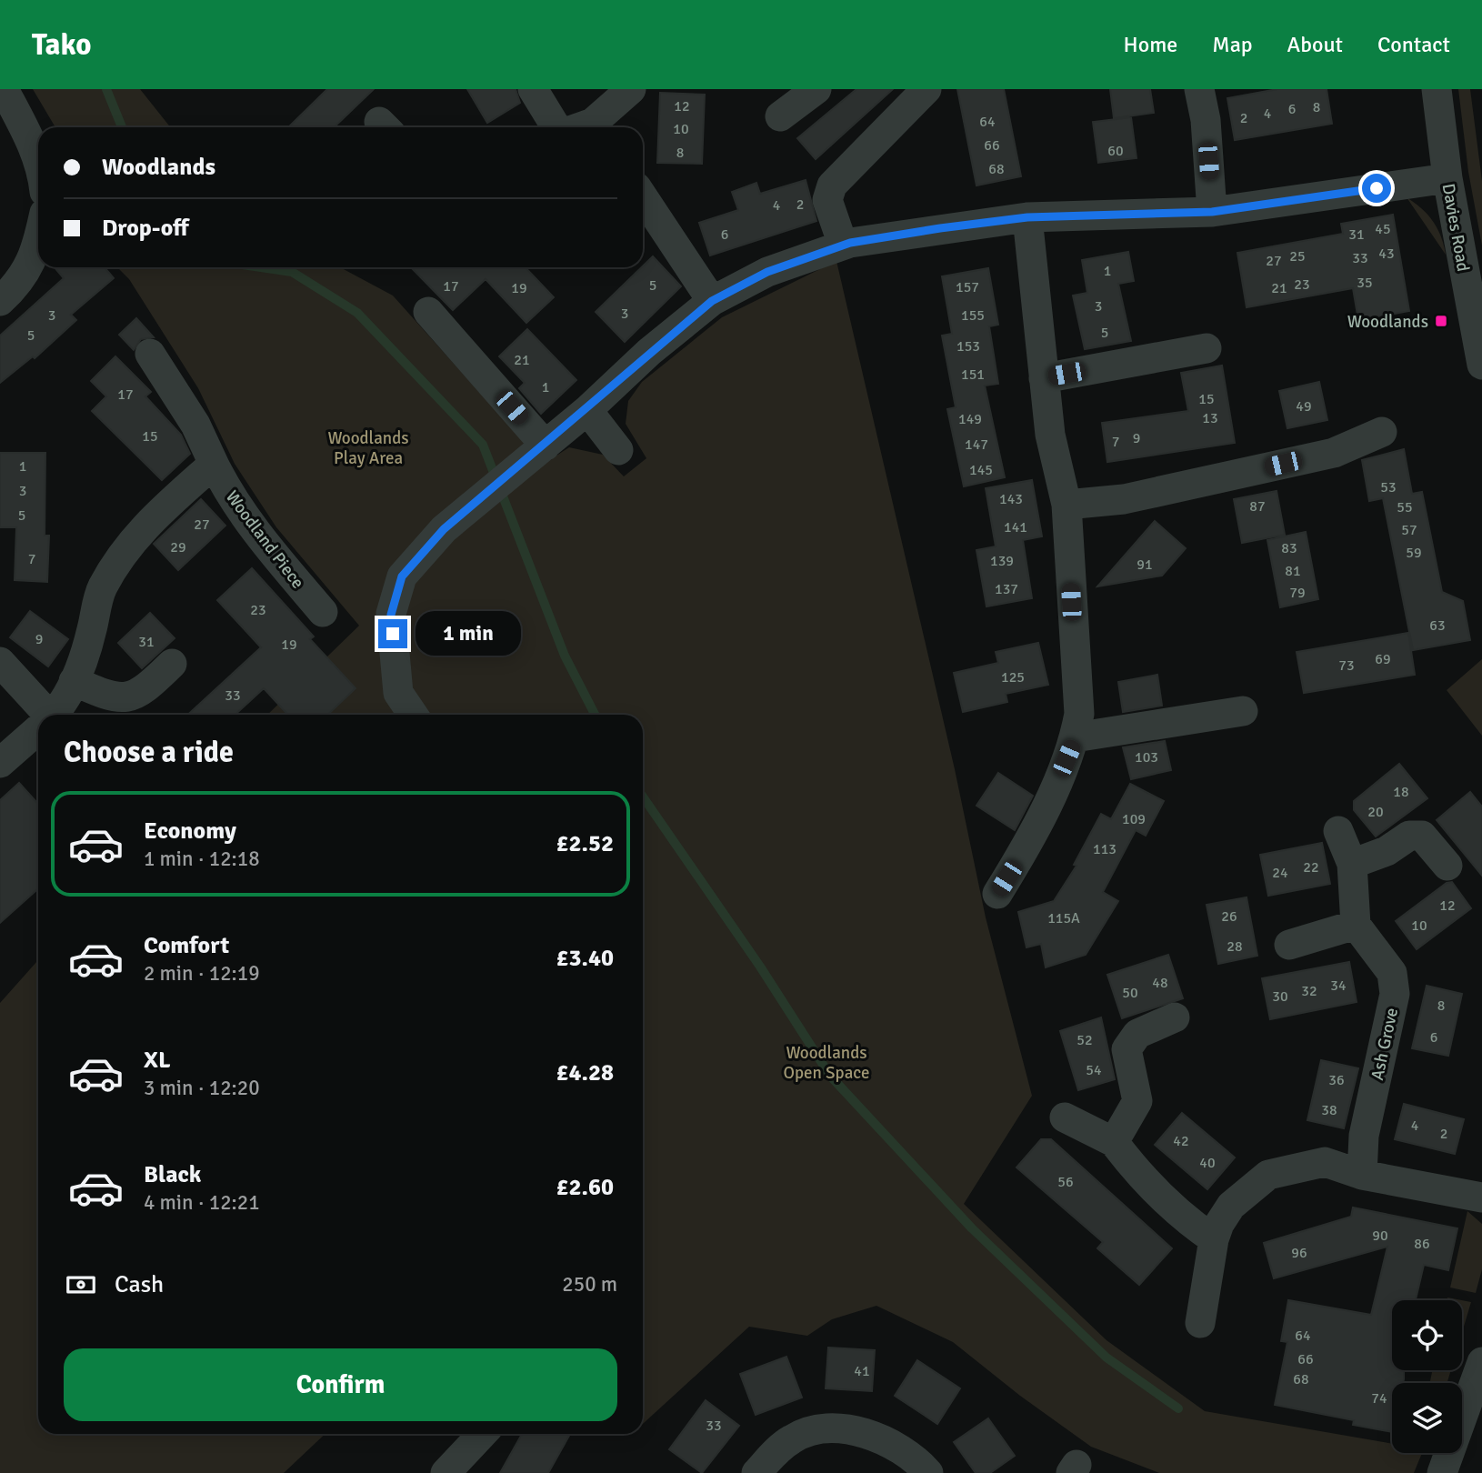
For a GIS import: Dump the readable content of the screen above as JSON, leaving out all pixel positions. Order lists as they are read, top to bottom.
{
  "streets": {
    "street": ["Davies Road", "Woodland Piece", "Ash Grove"]
  },
  "parks": ["Woodlands Play Area", "Woodlands Open Space"],
  "places": {
    "transit": ["Woodlands"]
  },
  "house_numbers": [
    "12",
    "8",
    "6",
    "4",
    "2",
    "64",
    "10",
    "66",
    "60",
    "8",
    "68",
    "2",
    "4",
    "45",
    "6",
    "31",
    "43",
    "25",
    "33",
    "27",
    "1",
    "35",
    "23",
    "5",
    "17",
    "157",
    "19",
    "21",
    "3",
    "3",
    "3",
    "155",
    "5",
    "5",
    "153",
    "21",
    "151",
    "1",
    "17",
    "15",
    "49",
    "13",
    "149",
    "15",
    "9",
    "7",
    "147",
    "1",
    "145",
    "53",
    "3",
    "143",
    "87",
    "55",
    "5",
    "27",
    "141",
    "57",
    "29",
    "83",
    "59",
    "7",
    "139",
    "91",
    "81",
    "137",
    "79",
    "23",
    "63",
    "9",
    "31",
    "19",
    "69",
    "73",
    "125",
    "33",
    "103",
    "18",
    "20",
    "109",
    "113",
    "22",
    "24",
    "12",
    "26",
    "115A",
    "10",
    "28",
    "48",
    "34",
    "32",
    "50",
    "30",
    "8",
    "6",
    "52",
    "54",
    "36",
    "38",
    "4",
    "2",
    "42",
    "40",
    "56",
    "90",
    "86",
    "96",
    "64",
    "66",
    "41",
    "68",
    "74",
    "33"
  ],
  "page": {
    "header": "Tako",
    "nav": [
      "Home",
      "Map",
      "About",
      "Contact"
    ],
    "banner": ["Woodlands", "Drop-off"],
    "bubble": "1 min",
    "heading": "Choose a ride",
    "list": [
      {
        "name": "Economy",
        "note": "1 min · 12:18",
        "value": "£2.52"
      },
      {
        "name": "Comfort",
        "note": "2 min · 12:19",
        "value": "£3.40"
      },
      {
        "name": "XL",
        "note": "3 min · 12:20",
        "value": "£4.28"
      },
      {
        "name": "Black",
        "note": "4 min · 12:21",
        "value": "£2.60"
      }
    ],
    "pay": ["Cash", "250 m"],
    "buttons": "Confirm"
  }
}
